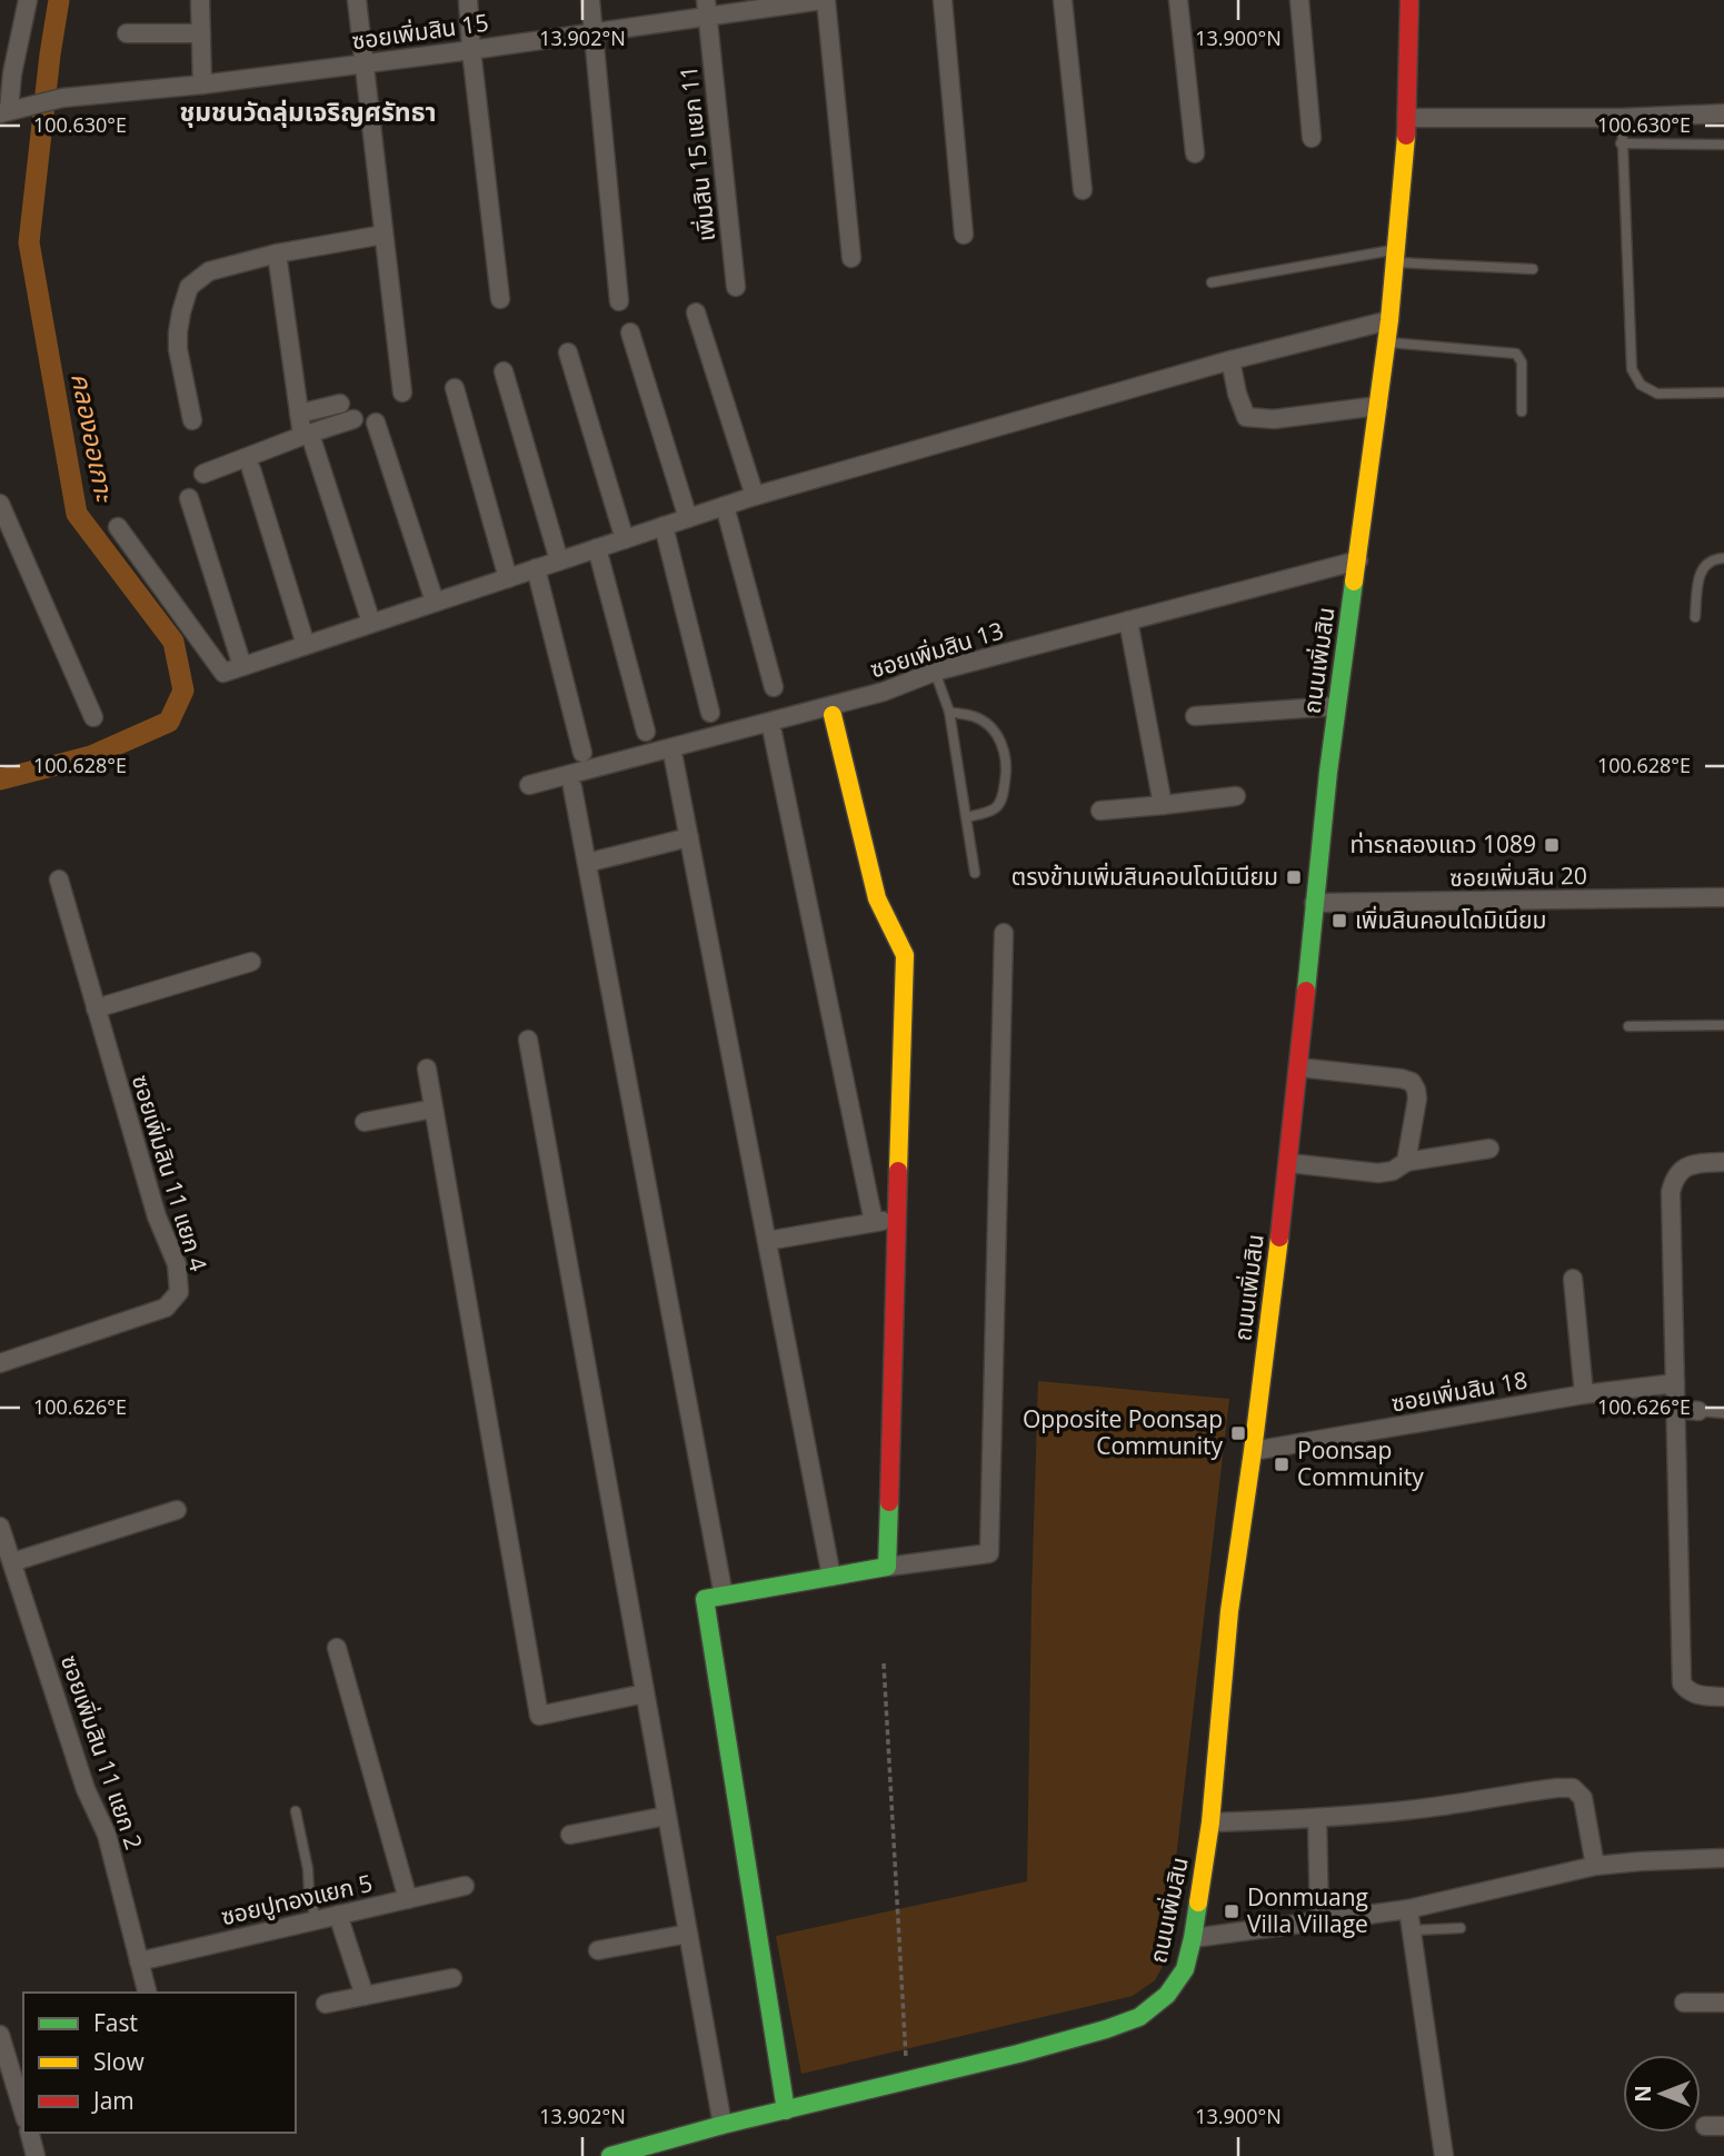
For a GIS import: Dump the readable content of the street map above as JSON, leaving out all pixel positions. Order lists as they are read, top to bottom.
{
  "streets": {
    "street": [
      "ซอยเพิ่มสิน 15",
      "เพิ่มสิน 15 แยก 11",
      "ซอยเพิ่มสิน 13",
      "ถนนเพิ่มสิน",
      "ซอยเพิ่มสิน 20",
      "ซอยเพิ่มสิน 11 แยก 4",
      "ซอยเพิ่มสิน 18",
      "ซอยเพิ่มสิน 11 แยก 2",
      "ซอยปูทองแยก 5"
    ]
  },
  "crossings": [
    ["ซอยเพิ่มสิน 15", "เพิ่มสิน 15 แยก 11"],
    ["ซอยเพิ่มสิน 13", "ถนนเพิ่มสิน"],
    ["ถนนเพิ่มสิน", "ซอยเพิ่มสิน 20"],
    ["ถนนเพิ่มสิน", "ซอยเพิ่มสิน 18"],
    ["ซอยเพิ่มสิน 11 แยก 2", "ซอยปูทองแยก 5"]
  ],
  "districts": ["ชุมชนวัดลุ่มเจริญศรัทธา"],
  "water": ["คลองออเกาะ"],
  "places": {
    "transit": [
      "ท่ารถสองแถว 1089",
      "ตรงข้ามเพิ่มสินคอนโดมิเนียม",
      "เพิ่มสินคอนโดมิเนียม",
      "Opposite Poonsap Community",
      "Poonsap Community",
      "Donmuang Villa Village"
    ]
  },
  "legend": ["Fast", "Slow", "Jam"],
  "north": "left",
  "coordinates": [
    "13.902°N",
    "13.900°N",
    "100.630°E",
    "100.628°E",
    "100.626°E"
  ]
}
